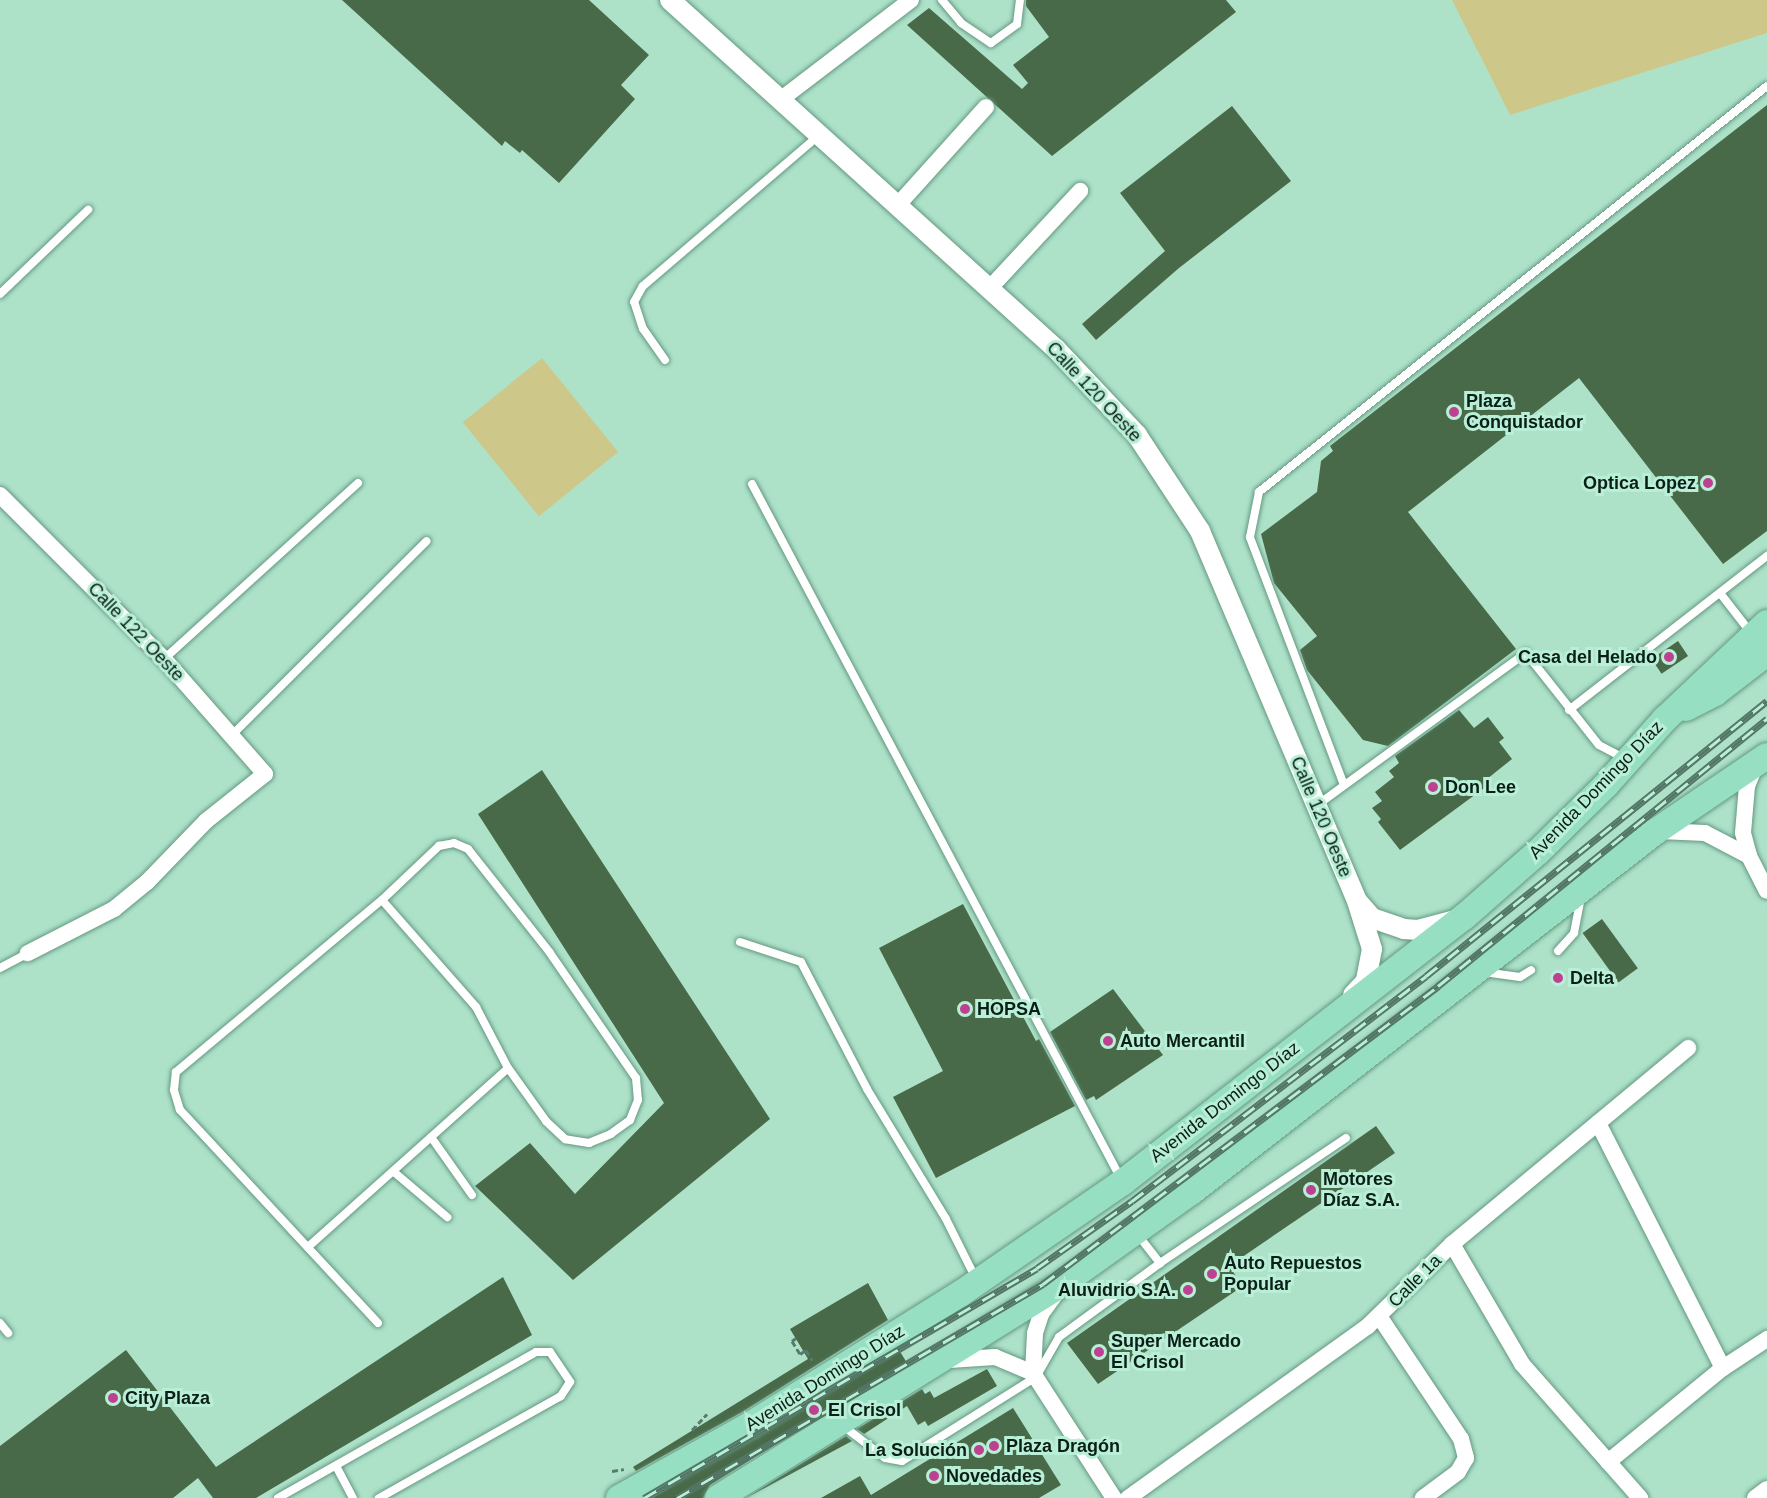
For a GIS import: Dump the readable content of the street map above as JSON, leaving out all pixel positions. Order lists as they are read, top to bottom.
{
  "streets": {
    "main road": ["Avenida Domingo Díaz"],
    "street": ["Calle 120 Oeste", "Calle 122 Oeste", "Calle 1a"]
  },
  "crossings": [
    ["Calle 120 Oeste", "Avenida Domingo Díaz"]
  ],
  "places": [
    "Plaza Conquistador",
    "Optica Lopez",
    "Casa del Helado",
    "Don Lee",
    "Delta",
    "HOPSA",
    "Auto Mercantil",
    "Motores Díaz S.A.",
    "Auto Repuestos Popular",
    "Aluvidrio S.A.",
    "Super Mercado El Crisol",
    "City Plaza",
    "El Crisol",
    "Plaza Dragón",
    "La Solución",
    "Novedades"
  ]
}
